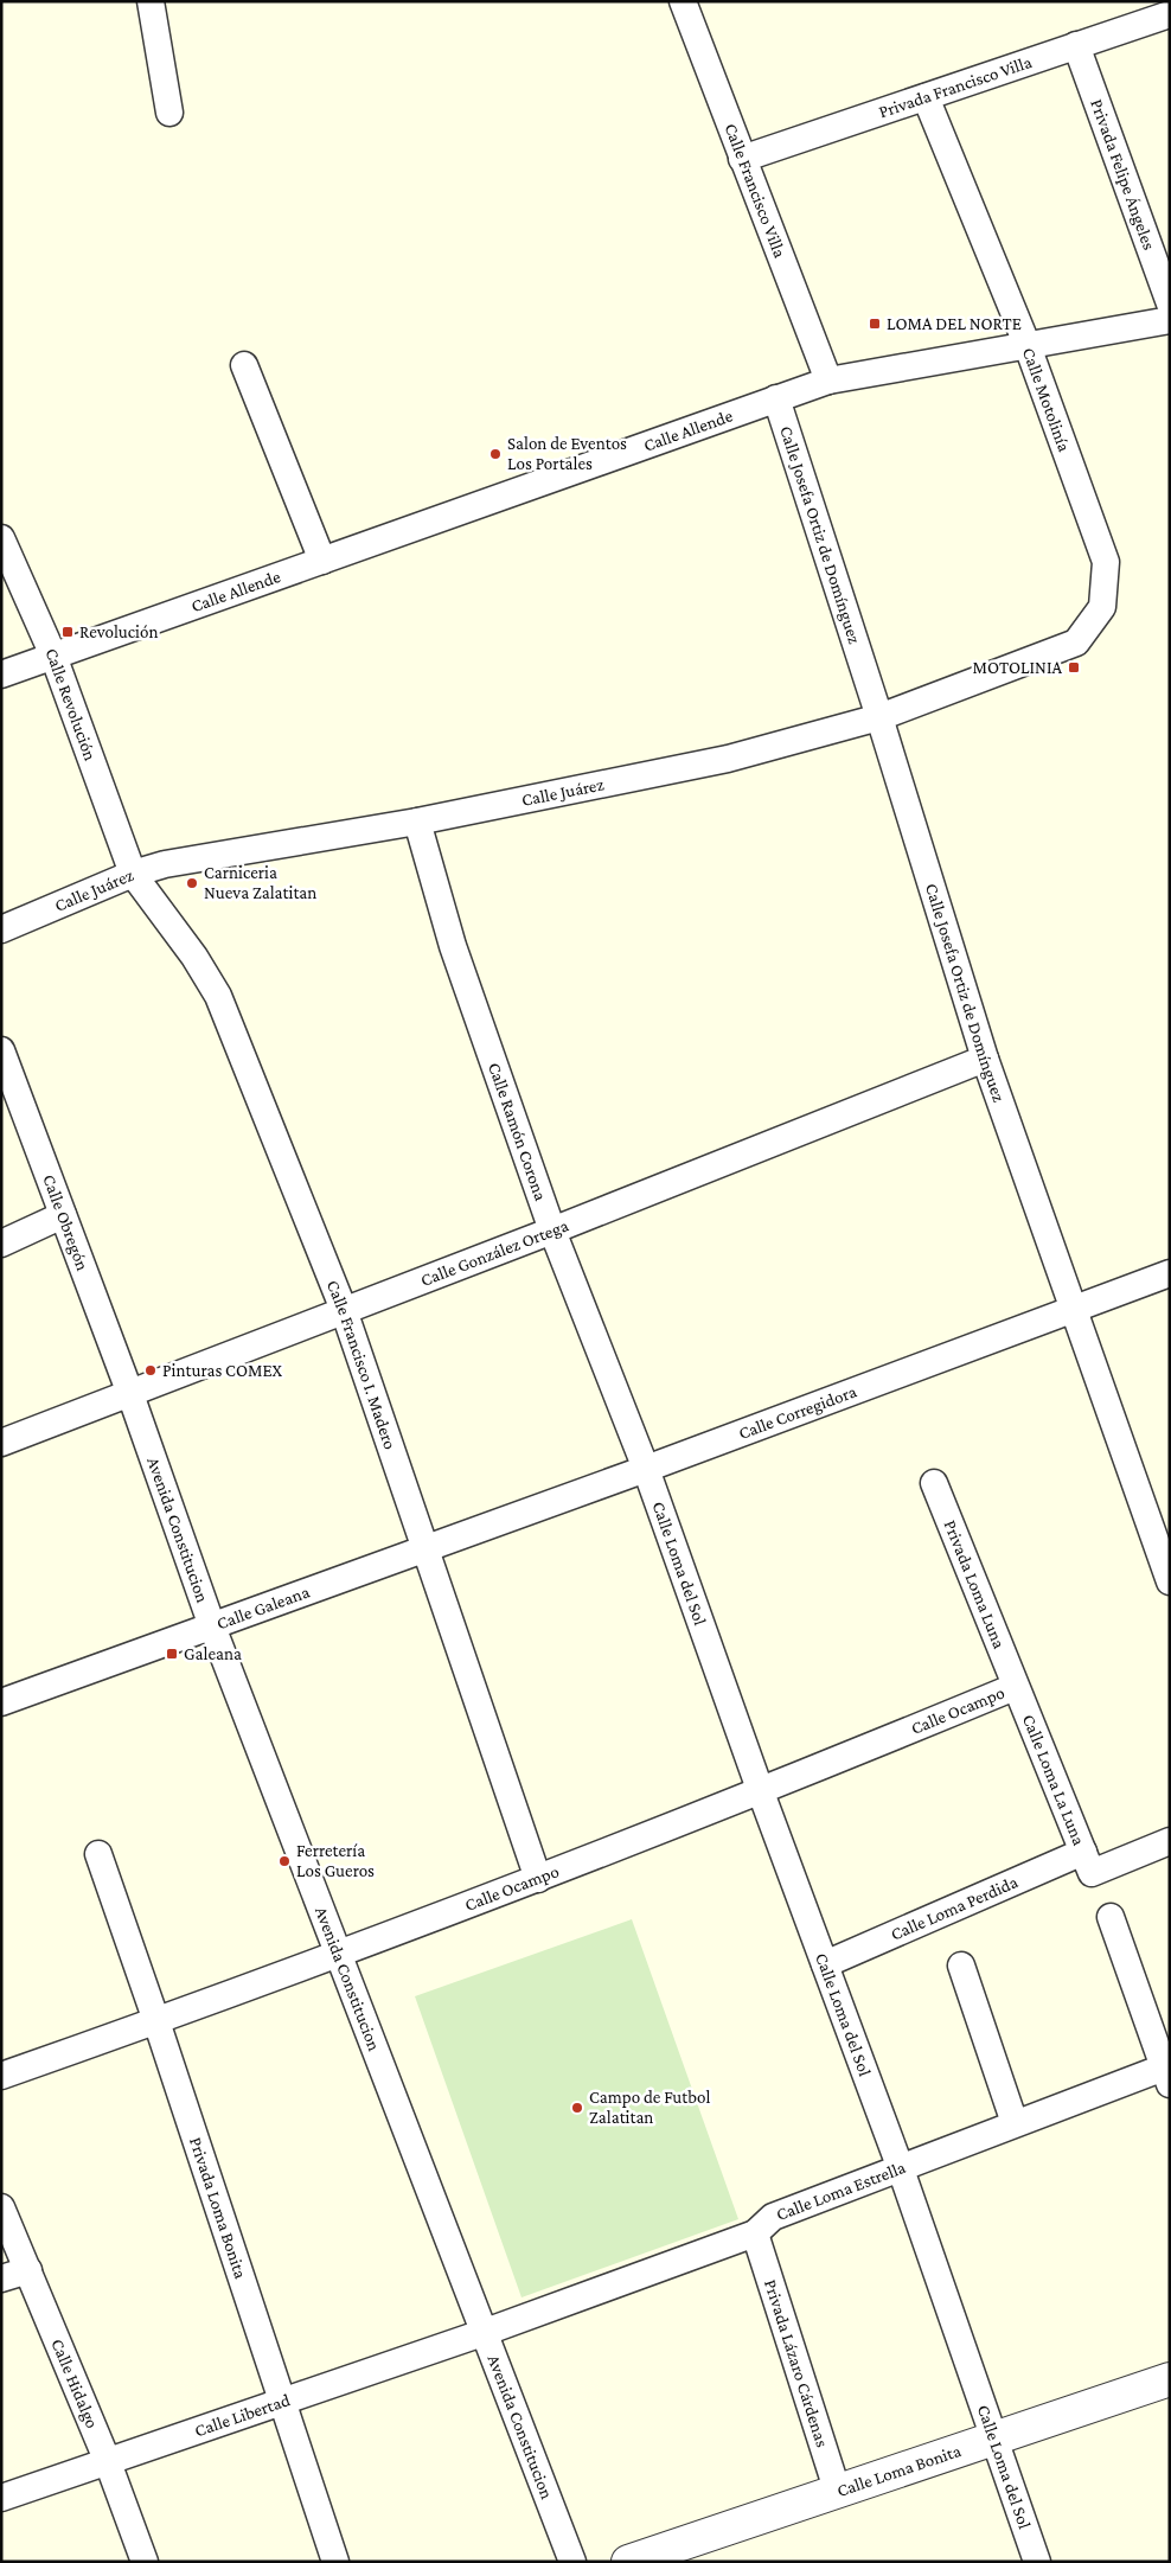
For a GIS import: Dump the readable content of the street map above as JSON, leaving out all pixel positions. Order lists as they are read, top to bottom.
{
  "streets": {
    "street": [
      "Privada Francisco Villa",
      "Privada Felipe Ángeles",
      "Calle Francisco Villa",
      "Calle Motolinía",
      "Calle Allende",
      "Calle Josefa Ortiz de Domínguez",
      "Calle Revolución",
      "Calle Juárez",
      "Calle Ramón Corona",
      "Calle Obregón",
      "Calle González Ortega",
      "Calle Francisco I. Madero",
      "Calle Corregidora",
      "Avenida Constitucion",
      "Calle Loma del Sol",
      "Privada Loma Luna",
      "Calle Galeana",
      "Calle Ocampo",
      "Calle Loma La Luna",
      "Calle Loma Perdida",
      "Calle Loma Estrella",
      "Privada Loma Bonita",
      "Privada Lázaro Cárdenas",
      "Calle Hidalgo",
      "Calle Libertad",
      "Calle Loma Bonita"
    ]
  },
  "crossings": [
    ["Privada Francisco Villa", "Privada Felipe Ángeles"],
    ["Privada Francisco Villa", "Calle Francisco Villa"],
    ["Privada Francisco Villa", "Calle Motolinía"],
    ["Calle Francisco Villa", "Calle Allende"],
    ["Calle Motolinía", "Calle Allende"],
    ["Calle Motolinía", "Calle Juárez"],
    ["Calle Allende", "Calle Josefa Ortiz de Domínguez"],
    ["Calle Allende", "Calle Revolución"],
    ["Calle Josefa Ortiz de Domínguez", "Calle Juárez"],
    ["Calle Josefa Ortiz de Domínguez", "Calle González Ortega"],
    ["Calle Josefa Ortiz de Domínguez", "Calle Corregidora"],
    ["Calle Revolución", "Calle Juárez"],
    ["Calle Revolución", "Calle Francisco I. Madero"],
    ["Calle Juárez", "Calle Ramón Corona"],
    ["Calle Juárez", "Calle Francisco I. Madero"],
    ["Calle Ramón Corona", "Calle González Ortega"],
    ["Calle Ramón Corona", "Calle Corregidora"],
    ["Calle Ramón Corona", "Calle Loma del Sol"],
    ["Calle Obregón", "Calle González Ortega"],
    ["Calle Obregón", "Avenida Constitucion"],
    ["Calle González Ortega", "Calle Francisco I. Madero"],
    ["Calle González Ortega", "Avenida Constitucion"],
    ["Calle Francisco I. Madero", "Calle Corregidora"],
    ["Calle Francisco I. Madero", "Calle Galeana"],
    ["Calle Francisco I. Madero", "Calle Ocampo"],
    ["Calle Corregidora", "Calle Loma del Sol"],
    ["Calle Corregidora", "Calle Galeana"],
    ["Avenida Constitucion", "Calle Galeana"],
    ["Avenida Constitucion", "Calle Ocampo"],
    ["Avenida Constitucion", "Calle Loma Estrella"],
    ["Avenida Constitucion", "Calle Libertad"],
    ["Calle Loma del Sol", "Calle Ocampo"],
    ["Calle Loma del Sol", "Calle Loma Perdida"],
    ["Calle Loma del Sol", "Calle Loma Estrella"],
    ["Calle Loma del Sol", "Calle Loma Bonita"],
    ["Privada Loma Luna", "Calle Ocampo"],
    ["Privada Loma Luna", "Calle Loma La Luna"],
    ["Calle Ocampo", "Calle Loma La Luna"],
    ["Calle Ocampo", "Privada Loma Bonita"],
    ["Calle Loma La Luna", "Calle Loma Perdida"],
    ["Calle Loma Estrella", "Privada Lázaro Cárdenas"],
    ["Calle Loma Estrella", "Calle Libertad"],
    ["Privada Loma Bonita", "Calle Libertad"],
    ["Privada Lázaro Cárdenas", "Calle Loma Bonita"],
    ["Calle Hidalgo", "Calle Libertad"]
  ],
  "places": {
    "transit": [
      "LOMA DEL NORTE",
      "Revolución",
      "MOTOLINIA",
      "Galeana"
    ],
    "other": [
      "Salon de Eventos Los Portales",
      "Carniceria Nueva Zalatitan",
      "Pinturas COMEX",
      "Ferretería Los Gueros",
      "Campo de Futbol Zalatitan"
    ]
  }
}
